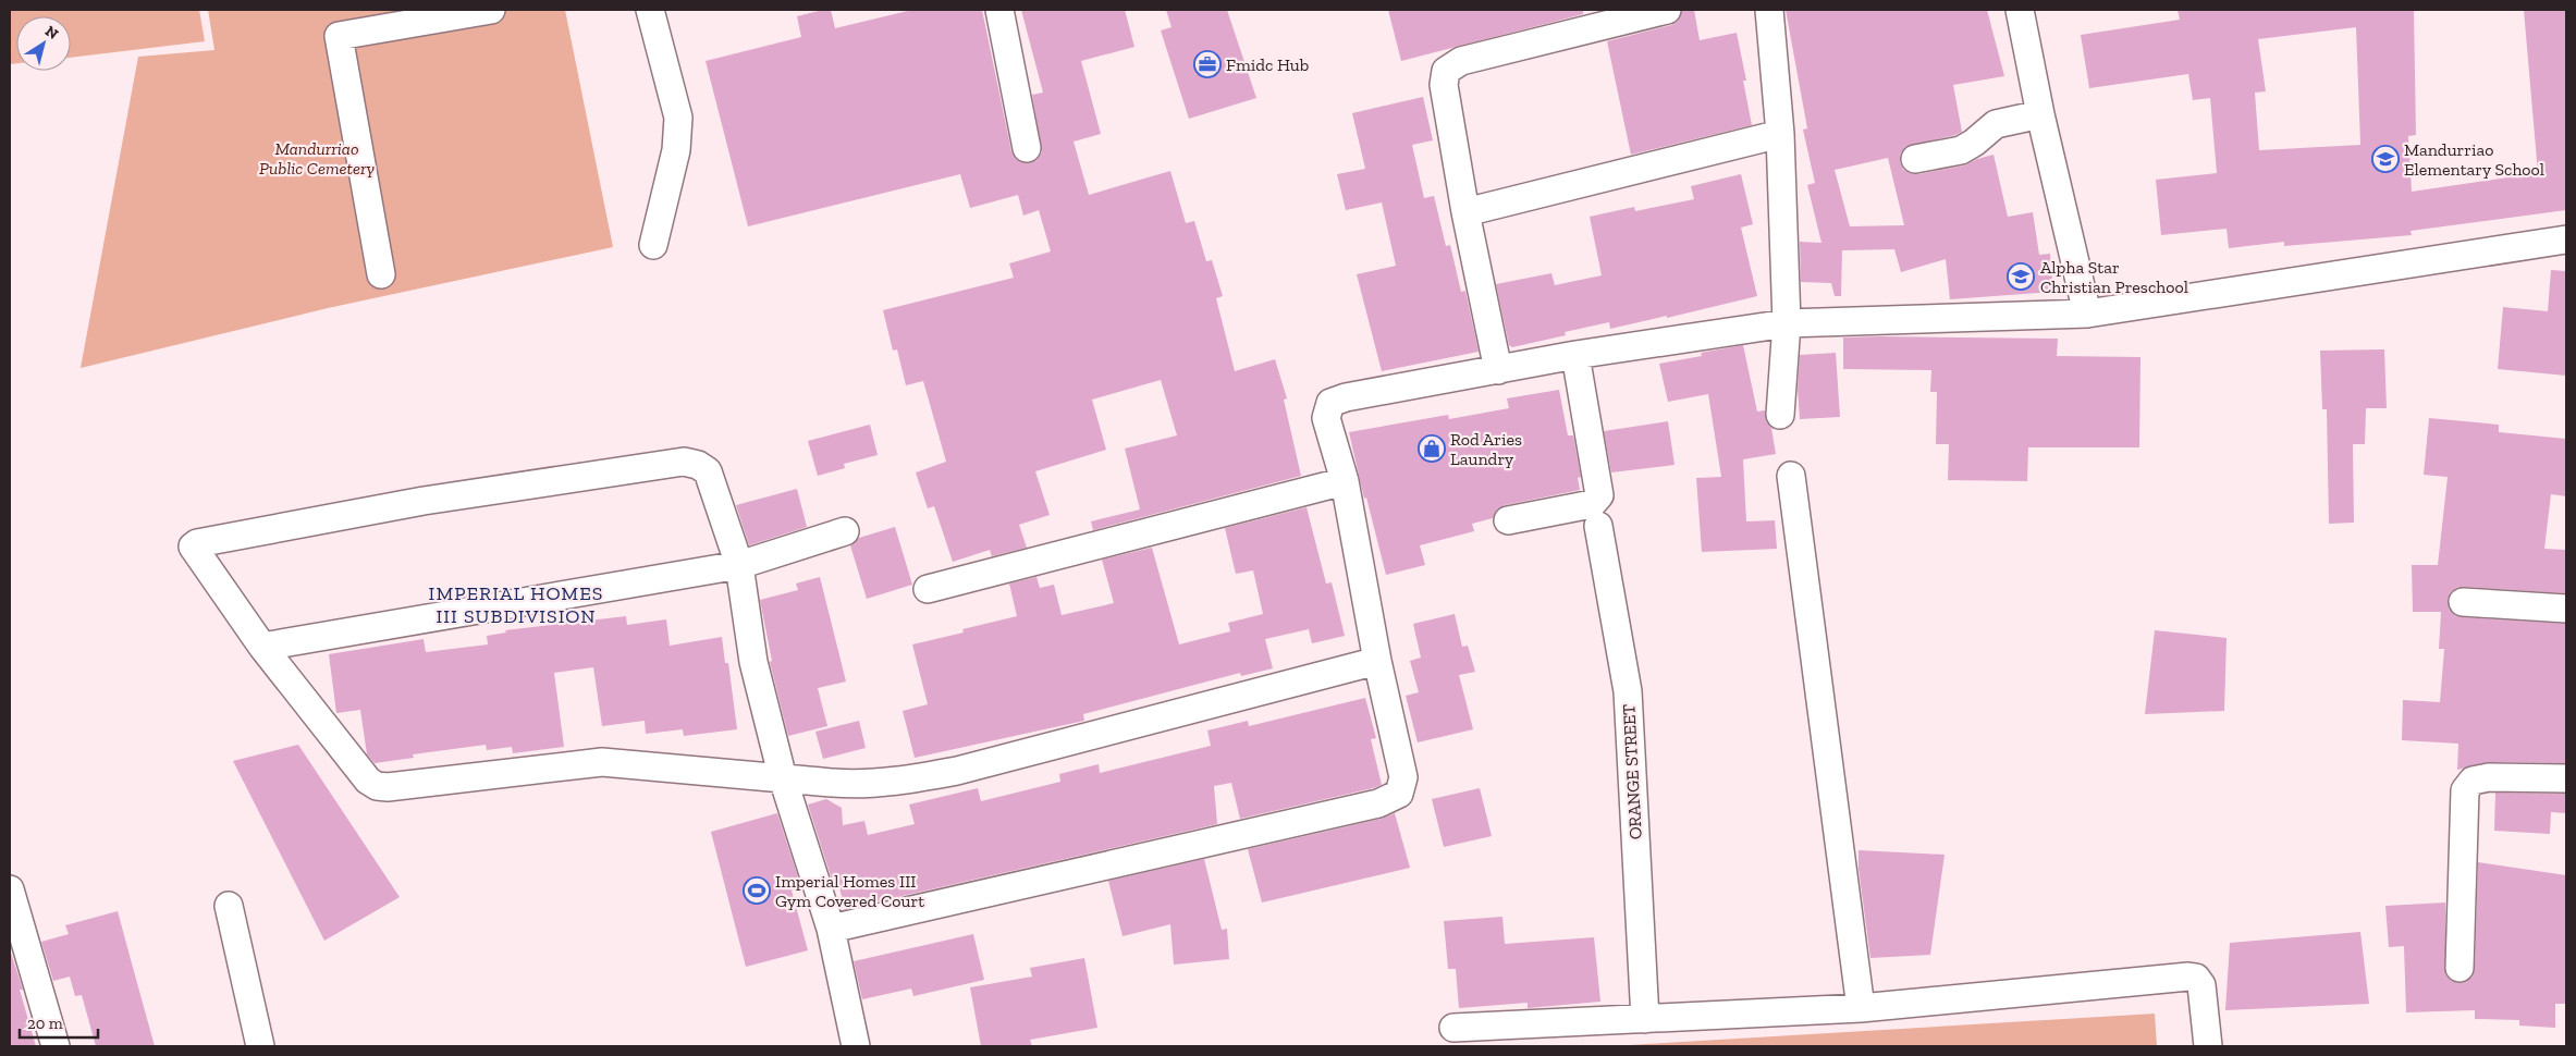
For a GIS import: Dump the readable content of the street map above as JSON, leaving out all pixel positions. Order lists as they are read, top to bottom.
{
  "streets": {
    "street": ["ORANGE STREET"]
  },
  "districts": ["IMPERIAL HOMES III SUBDIVISION"],
  "parks": ["Mandurriao Public Cemetery"],
  "places": {
    "office": ["Fmidc Hub"],
    "school or university": ["Mandurriao Elementary School", "Alpha Star Christian Preschool"],
    "shop": ["Rod Aries Laundry"],
    "sports": ["Imperial Homes III Gym Covered Court"]
  },
  "scale_bar": "20 m",
  "north": "top right"
}
